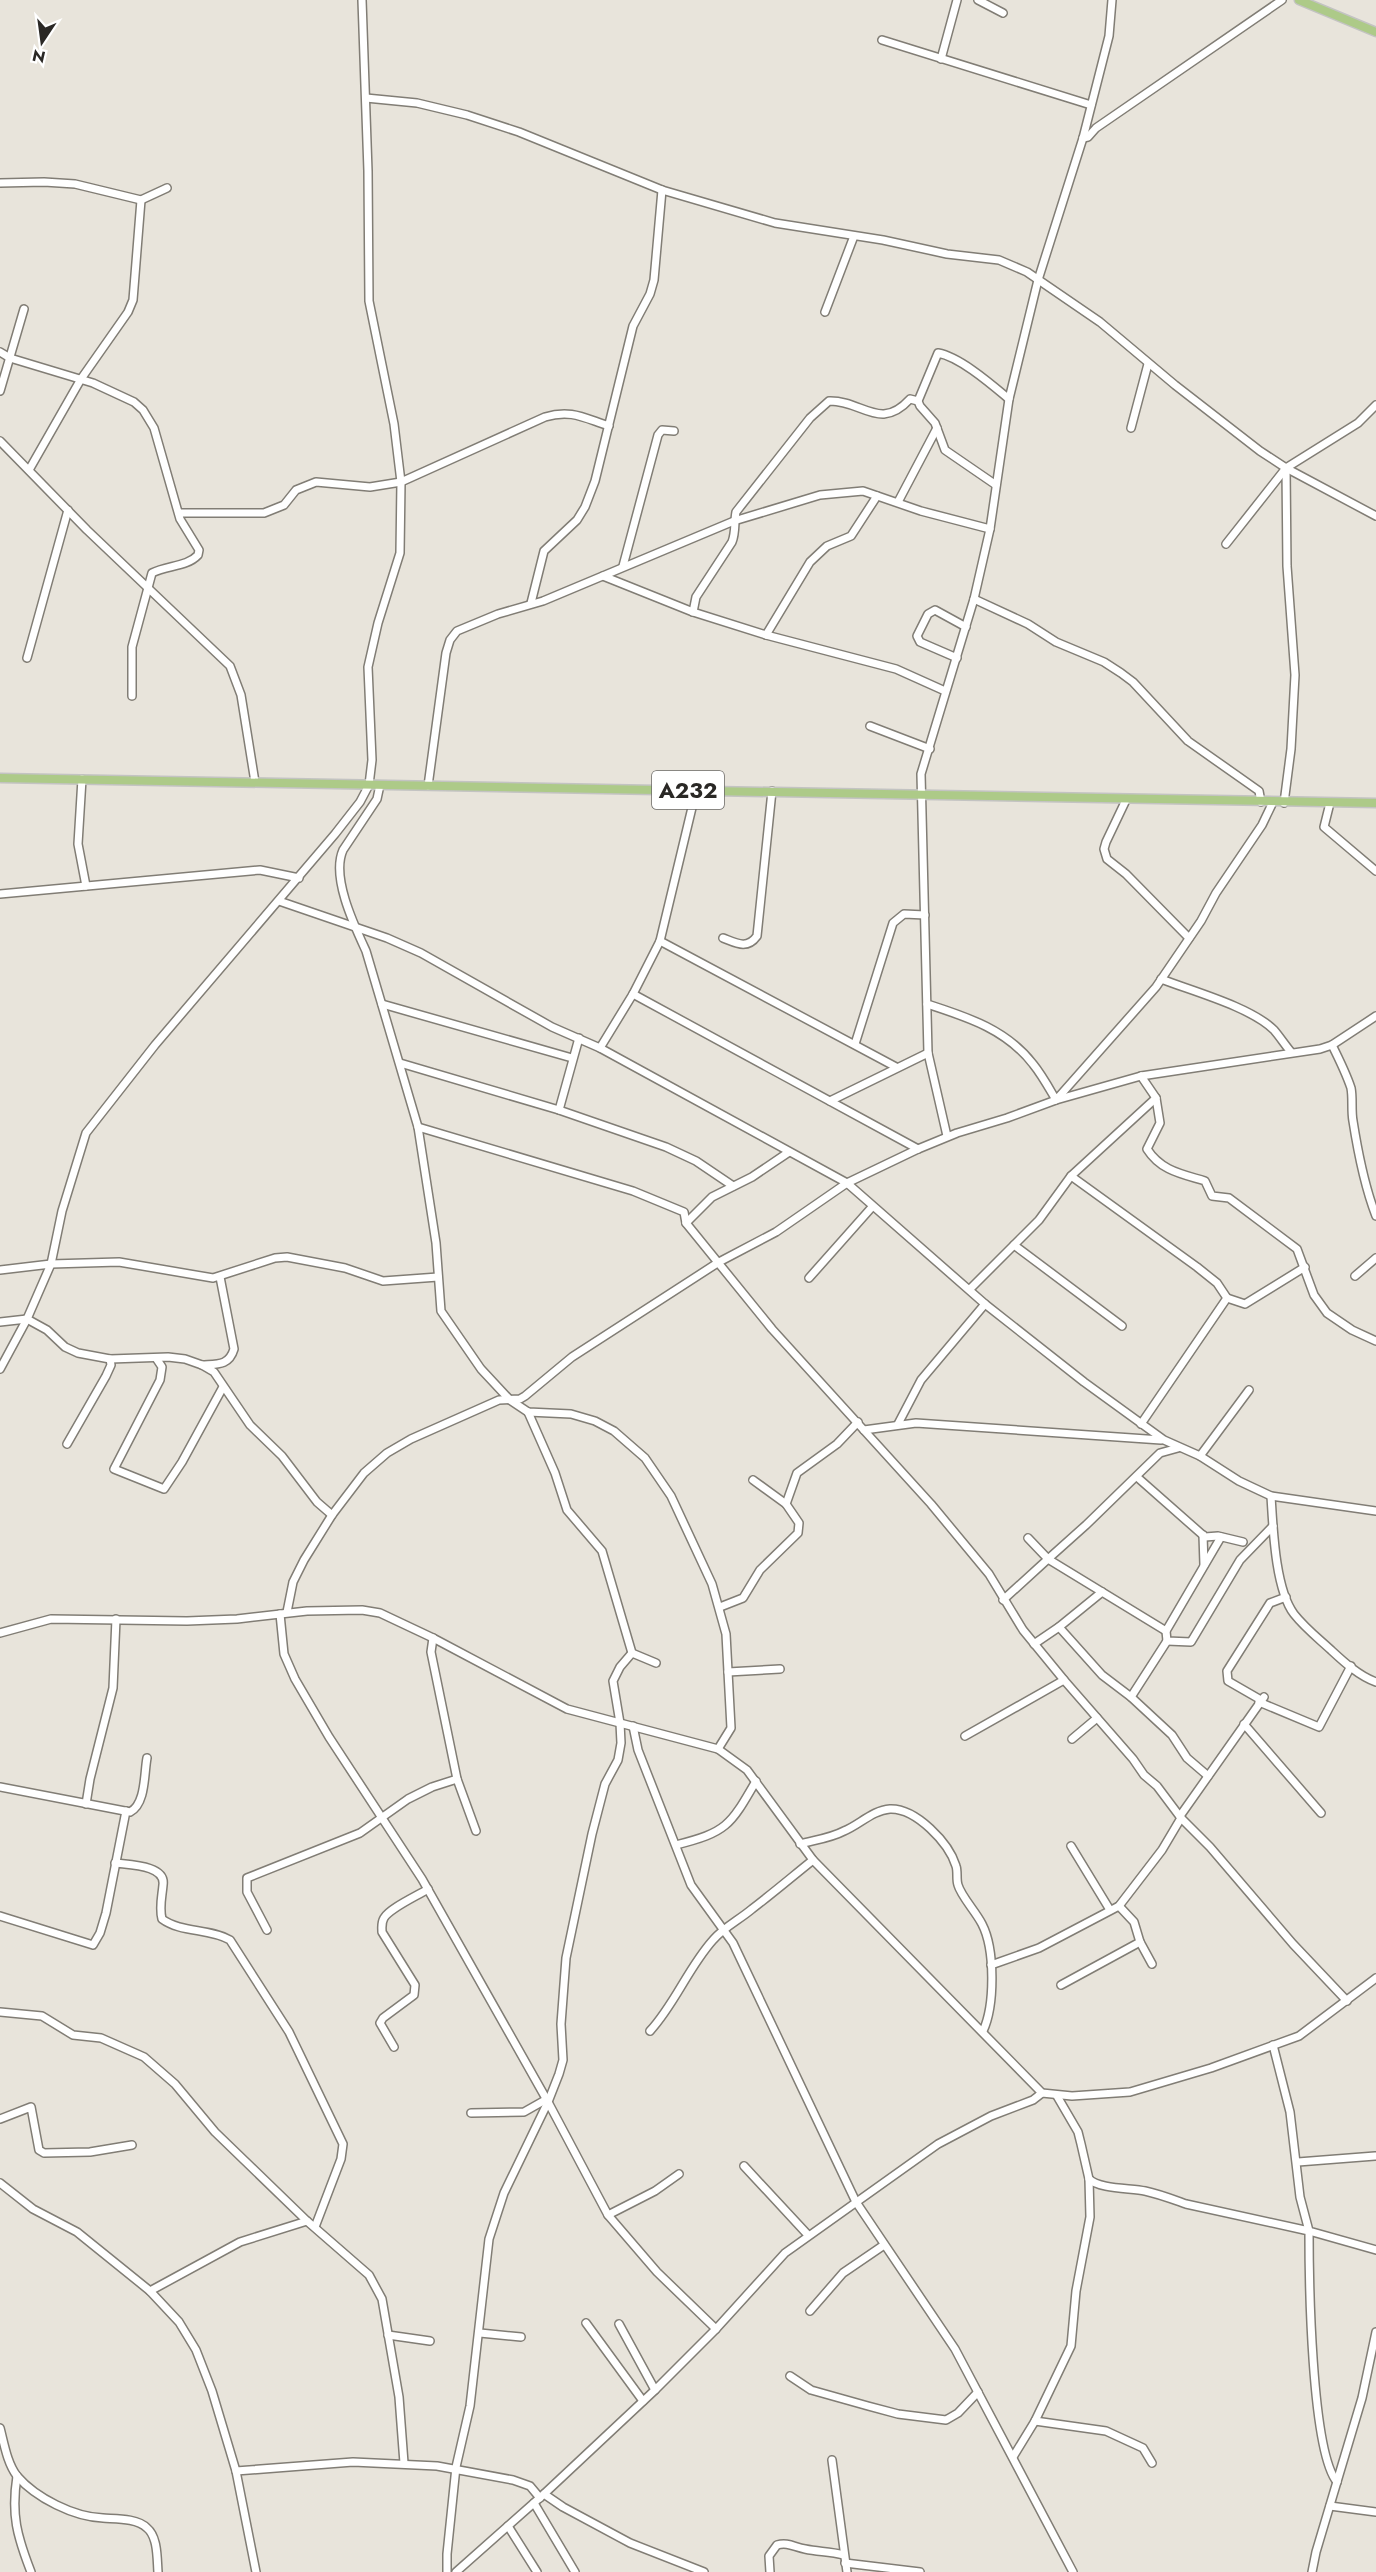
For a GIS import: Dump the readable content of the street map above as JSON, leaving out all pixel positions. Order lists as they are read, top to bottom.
{
  "streets": {
    "main road": ["A232"]
  },
  "north": "bottom"
}
